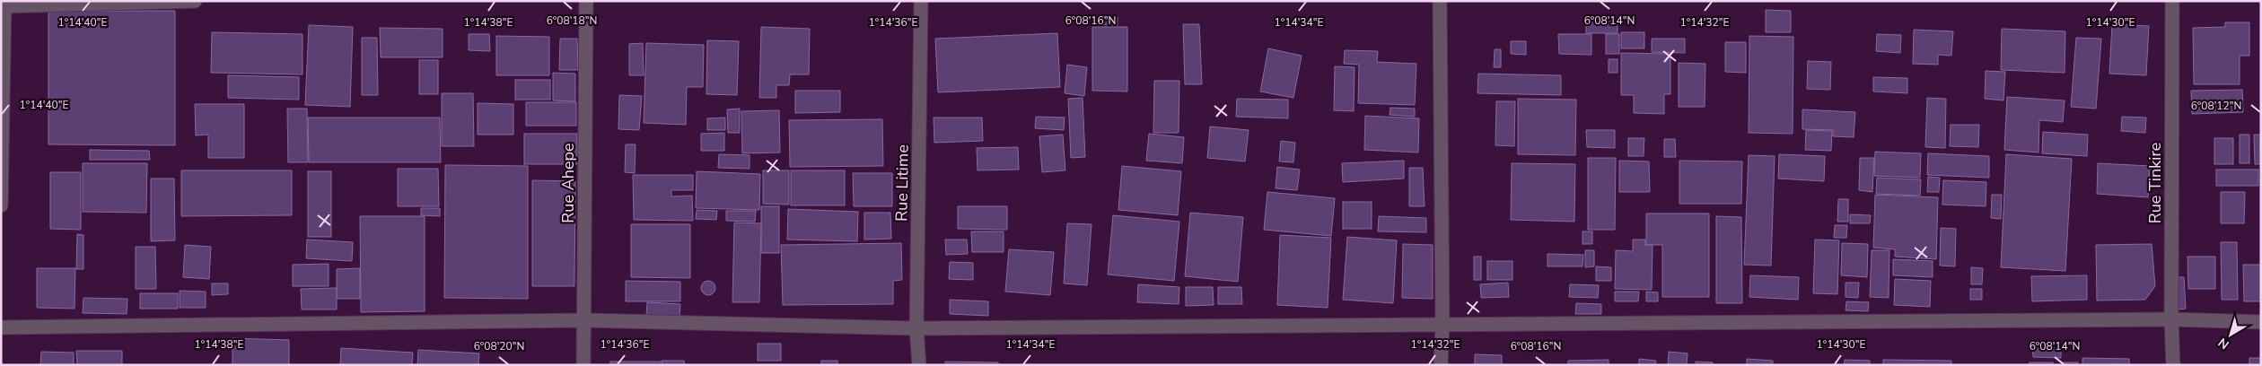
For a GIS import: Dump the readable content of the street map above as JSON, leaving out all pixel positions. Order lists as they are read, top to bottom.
{
  "streets": {
    "street": ["Rue Ahepe", "Rue Litime", "Rue Tinkire"]
  },
  "north": "bottom left",
  "coordinates": [
    "6°08'18\"N",
    "6°08'16\"N",
    "6°08'14\"N",
    "1°14'40\"E",
    "1°14'38\"E",
    "1°14'36\"E",
    "1°14'34\"E",
    "1°14'32\"E",
    "1°14'30\"E",
    "6°08'12\"N",
    "6°08'20\"N"
  ]
}
